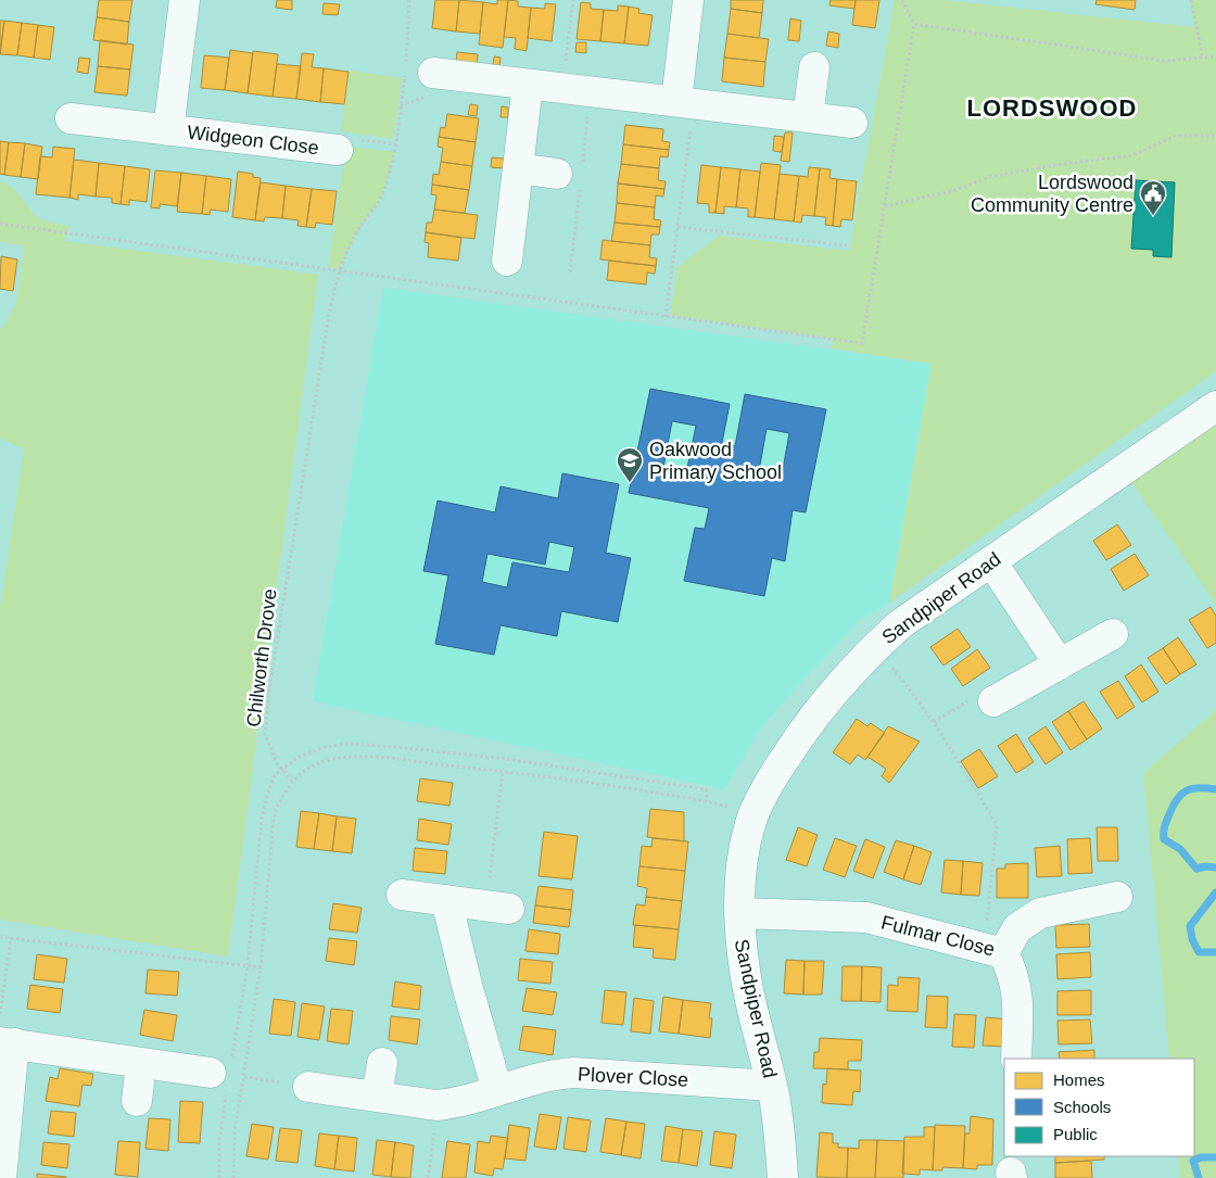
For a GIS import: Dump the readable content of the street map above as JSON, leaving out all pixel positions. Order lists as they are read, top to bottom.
{
  "streets": {
    "street": [
      "Widgeon Close",
      "Sandpiper Road",
      "Fulmar Close",
      "Plover Close"
    ],
    "path": ["Chilworth Drove"]
  },
  "crossings": [
    ["Sandpiper Road", "Fulmar Close"],
    ["Sandpiper Road", "Plover Close"]
  ],
  "districts": ["LORDSWOOD"],
  "places": {
    "public building": ["Lordswood Community Centre"],
    "school or university": ["Oakwood Primary School"]
  },
  "legend": ["Homes", "Schools", "Public"]
}
